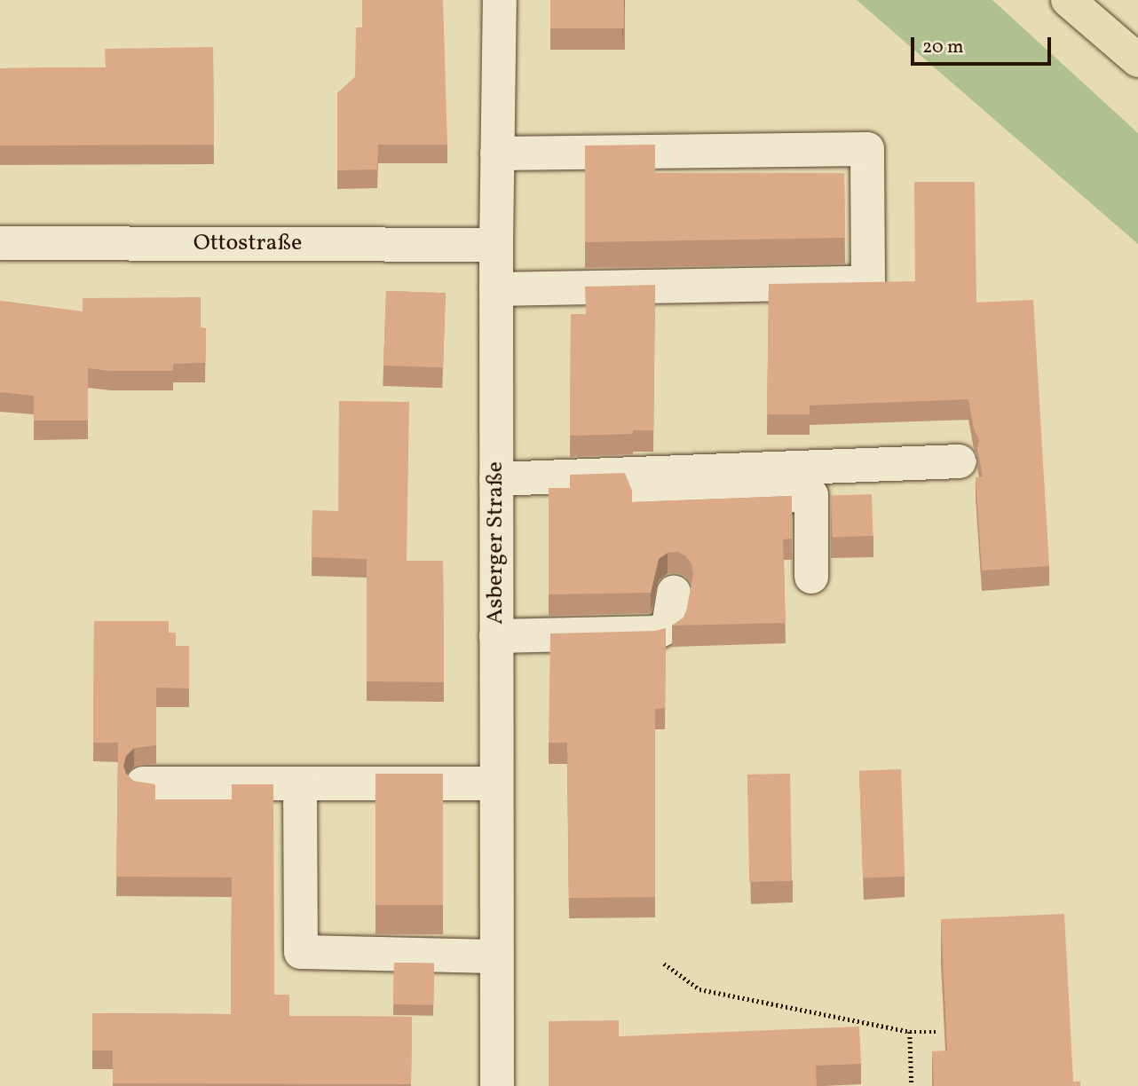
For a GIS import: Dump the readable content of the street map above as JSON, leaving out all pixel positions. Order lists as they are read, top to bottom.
{
  "streets": {
    "street": ["Ottostraße", "Asberger Straße"]
  },
  "crossings": [
    ["Ottostraße", "Asberger Straße"]
  ],
  "scale_bar": "20 m"
}
